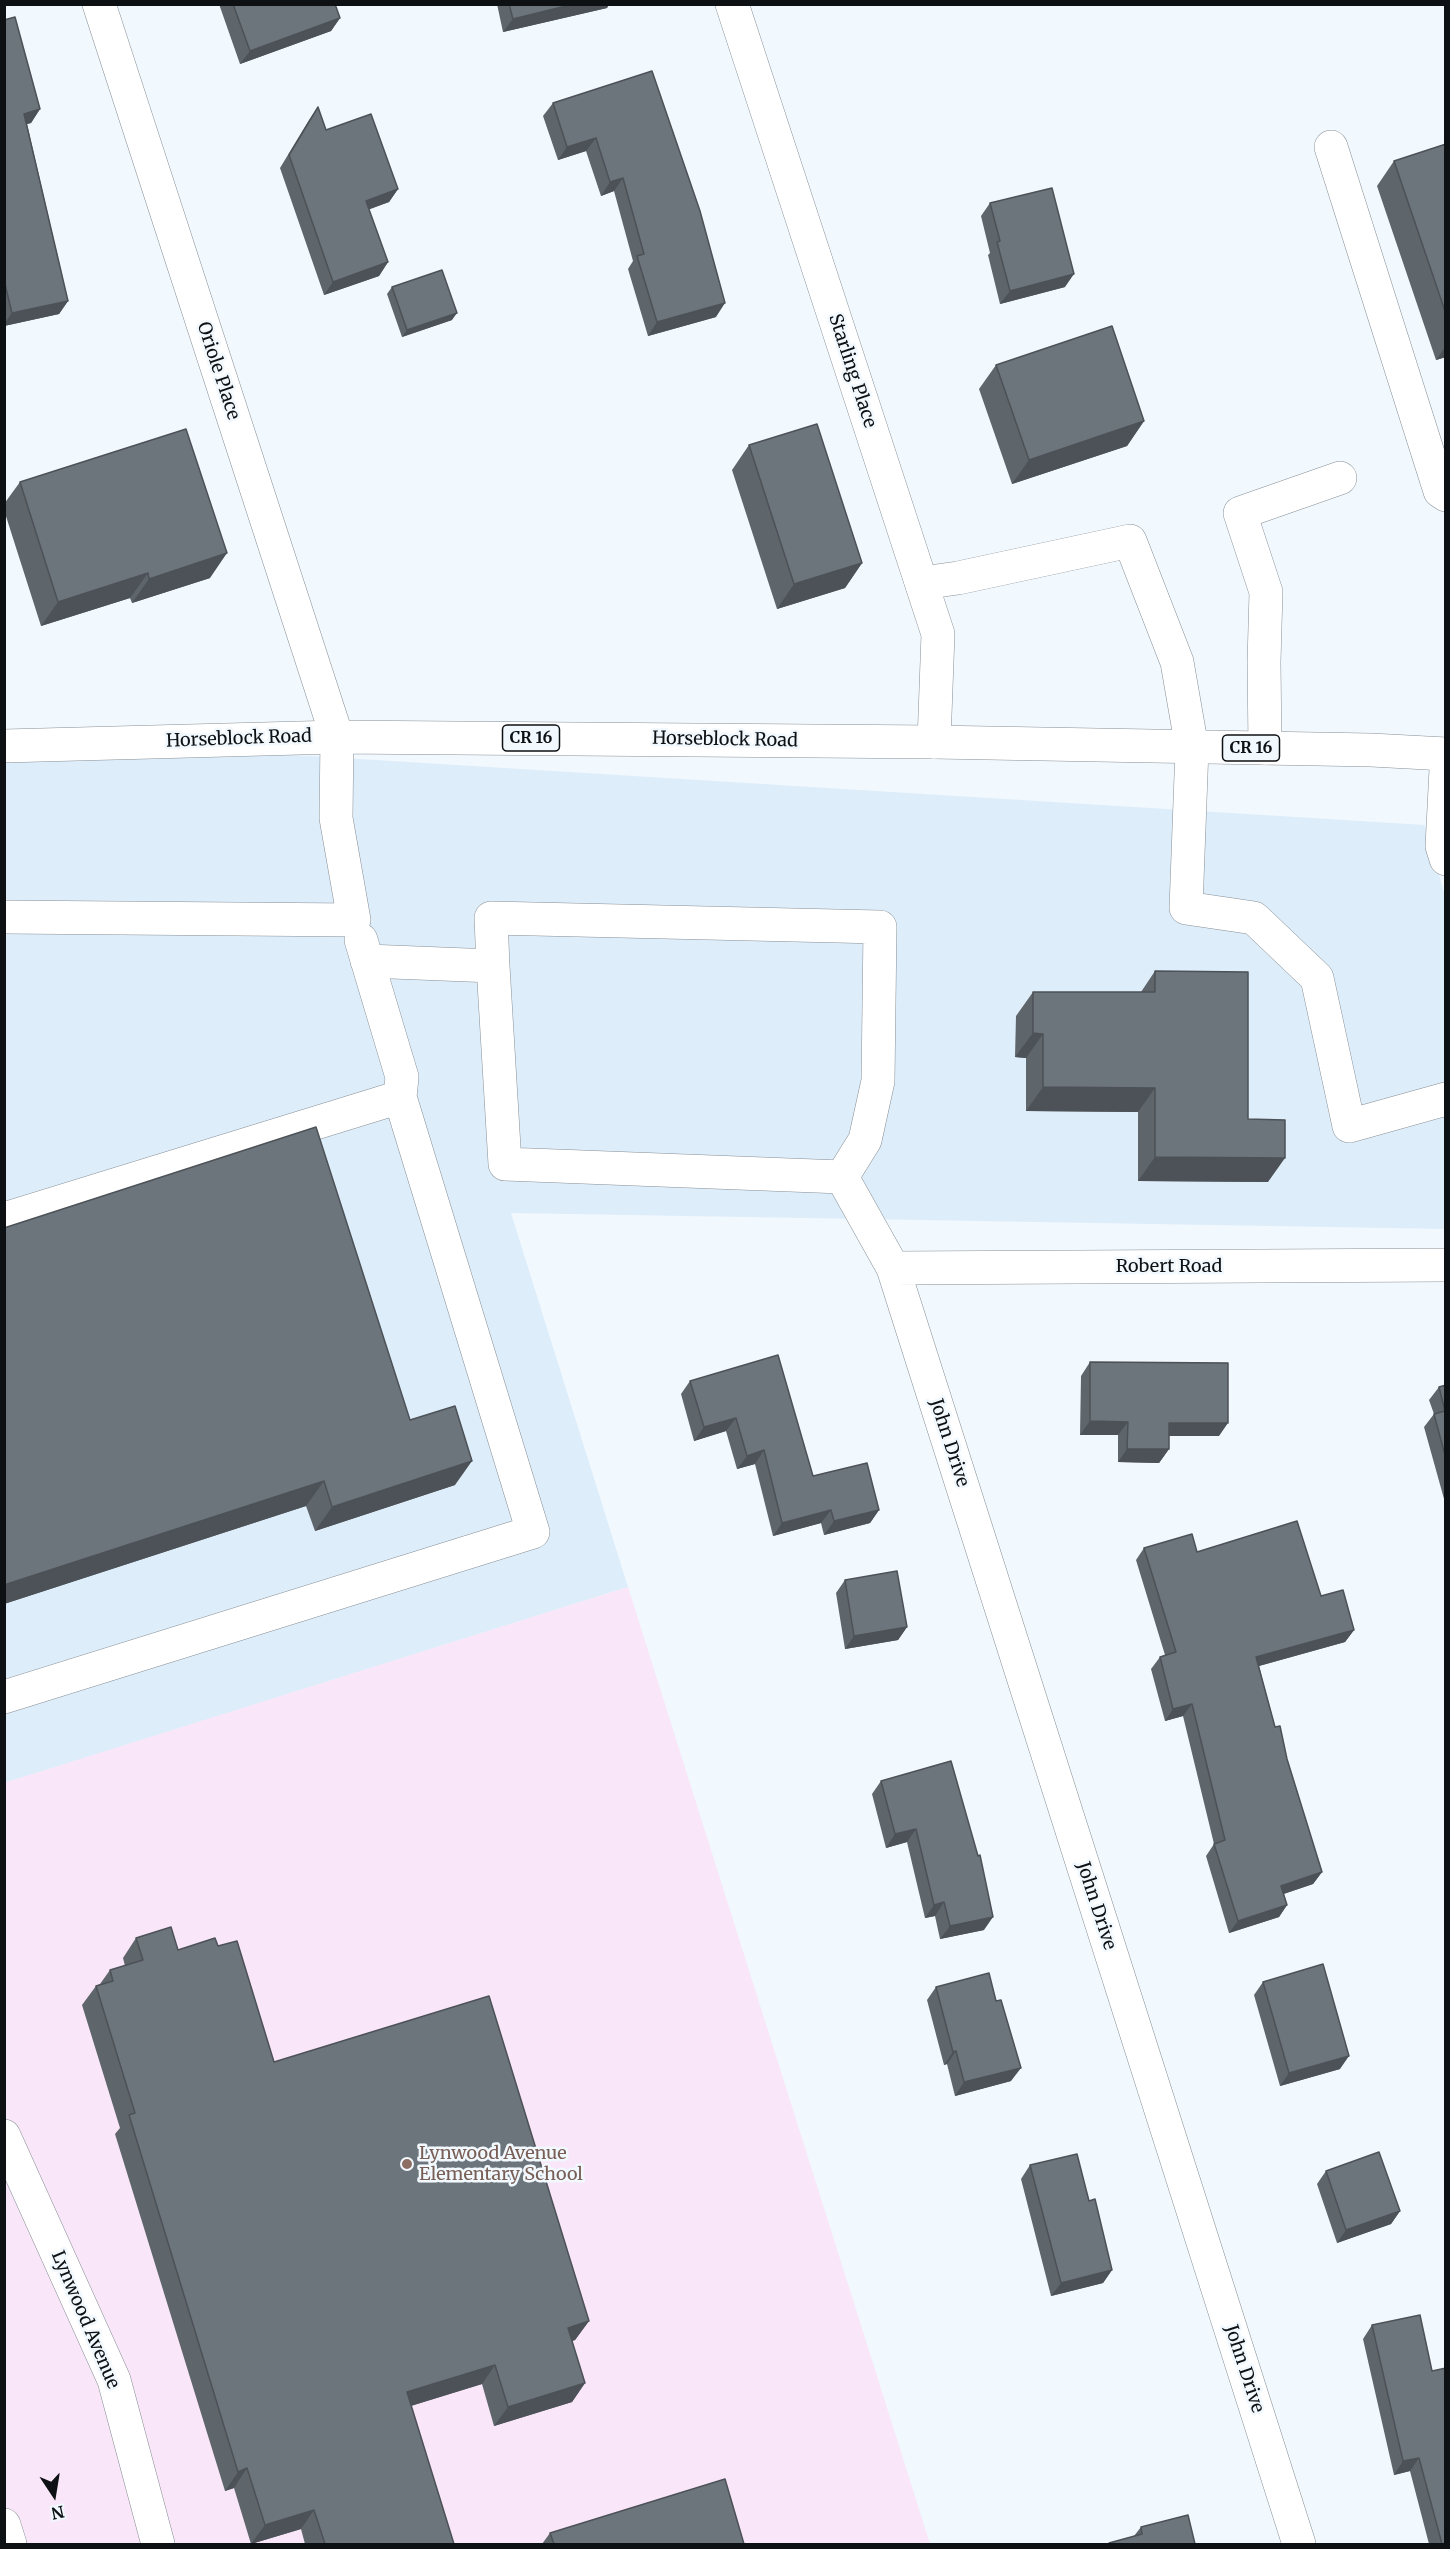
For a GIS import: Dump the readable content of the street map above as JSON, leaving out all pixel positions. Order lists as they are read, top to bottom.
{
  "streets": {
    "street": [
      "Oriole Place",
      "Starling Place",
      "CR 16",
      "Horseblock Road",
      "Robert Road",
      "John Drive",
      "Lynwood Avenue"
    ]
  },
  "crossings": [
    ["Oriole Place", "Horseblock Road"],
    ["Starling Place", "Horseblock Road"],
    ["Robert Road", "John Drive"]
  ],
  "places": ["Lynwood Avenue Elementary School"],
  "north": "bottom"
}
